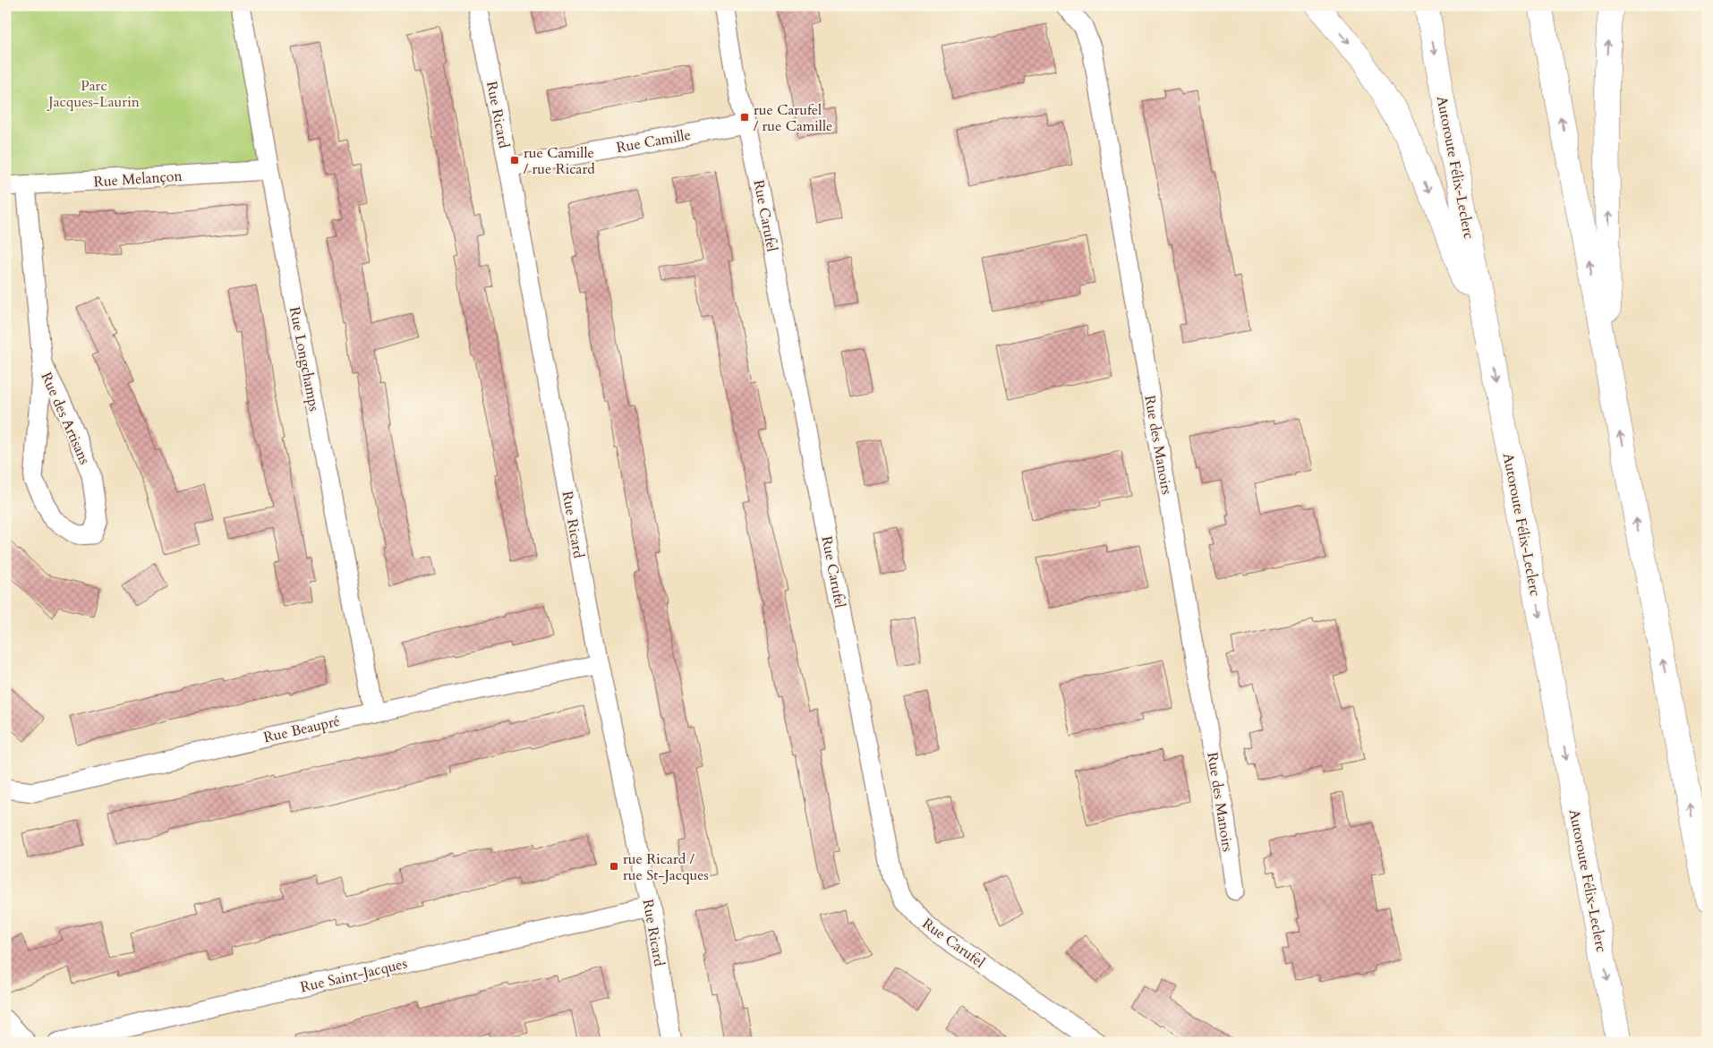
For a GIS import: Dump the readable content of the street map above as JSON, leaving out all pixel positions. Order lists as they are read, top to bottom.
{
  "streets": {
    "highway": ["Autoroute Félix-Leclerc"],
    "street": [
      "Rue Ricard",
      "Rue Camille",
      "Rue Melançon",
      "Rue Carufel",
      "Rue Longchamps",
      "Rue des Artisans",
      "Rue des Manoirs",
      "Rue Beaupré",
      "Rue Saint-Jacques"
    ]
  },
  "crossings": [
    ["Rue Ricard", "Rue Camille"],
    ["Rue Ricard", "Rue Beaupré"],
    ["Rue Ricard", "Rue Saint-Jacques"],
    ["Rue Camille", "Rue Carufel"],
    ["Rue Melançon", "Rue Longchamps"],
    ["Rue Melançon", "Rue des Artisans"],
    ["Rue Longchamps", "Rue Beaupré"]
  ],
  "parks": ["Parc Jacques-Laurin"],
  "places": {
    "transit": ["rue Carufel / rue Camille", "rue Camille / rue Ricard", "rue Ricard / rue St-Jacques"]
  }
}
